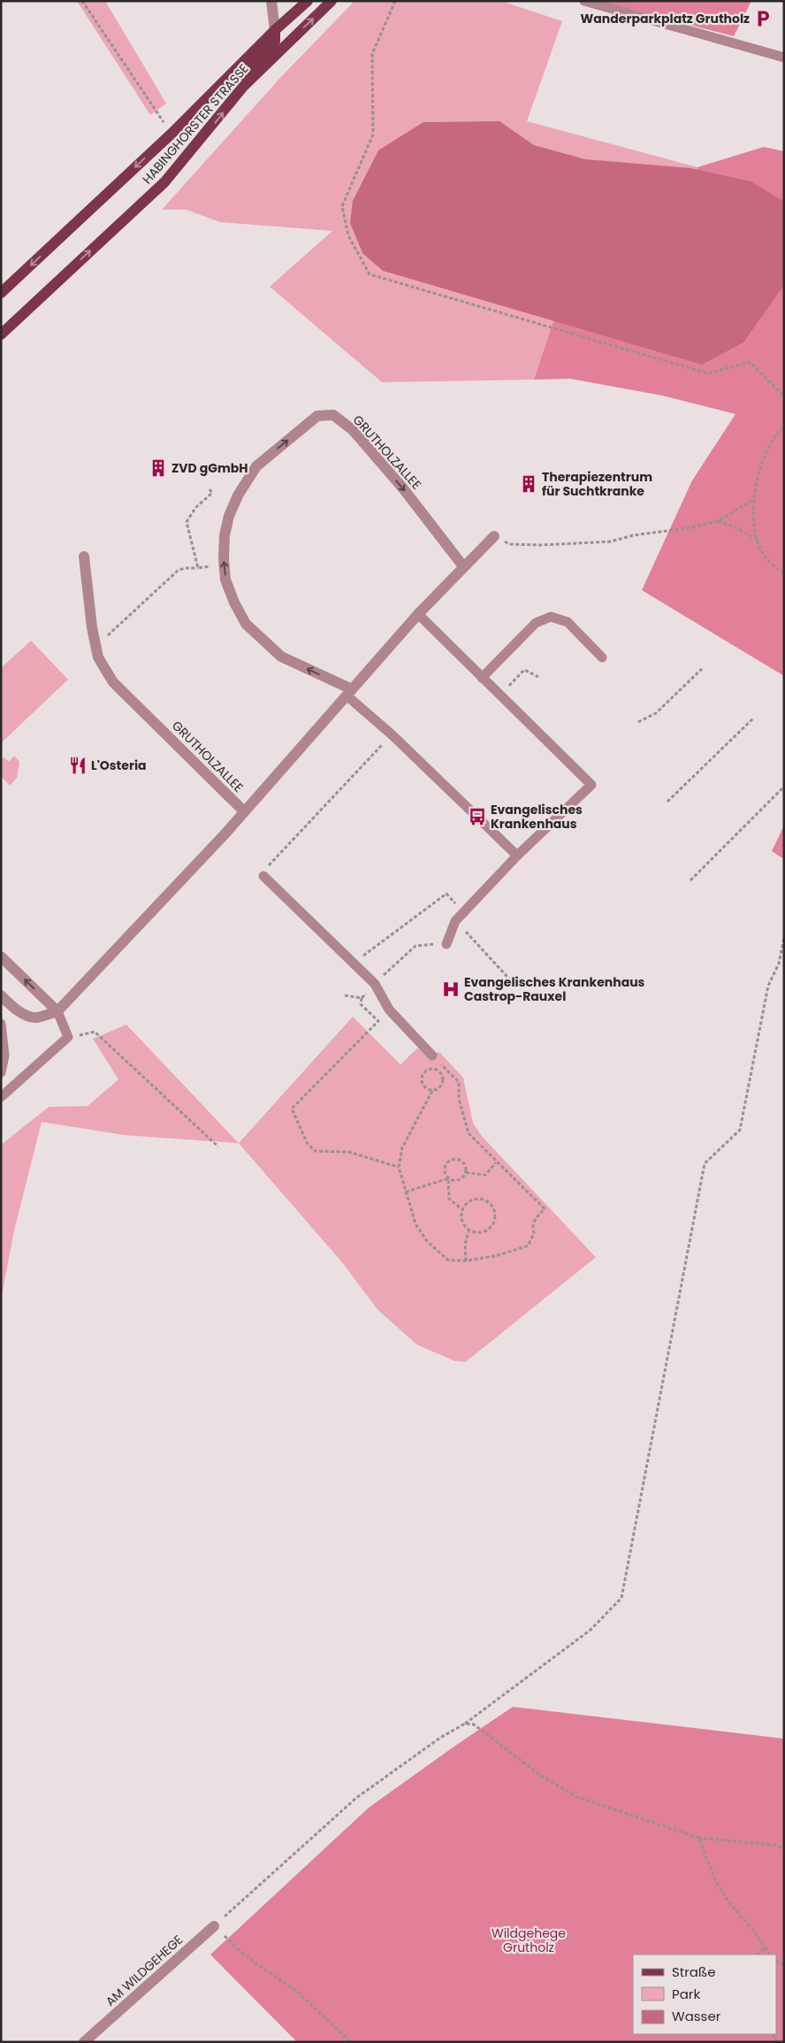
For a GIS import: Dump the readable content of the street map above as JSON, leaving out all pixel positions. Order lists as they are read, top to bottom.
{
  "streets": {
    "main road": ["HABINGHORSTER STRASSE"],
    "street": ["GRUTHOLZALLEE", "AM WILDGEHEGE"]
  },
  "parks": ["Wildgehege Grutholz"],
  "places": {
    "parking": ["Wanderparkplatz Grutholz"],
    "building": ["ZVD gGmbH", "Therapiezentrum für Suchtkranke"],
    "restaurant": ["L'Osteria"],
    "bus stop": ["Evangelisches Krankenhaus"],
    "hospital": ["Evangelisches Krankenhaus Castrop-Rauxel"]
  },
  "legend": ["Straße", "Park", "Wasser"]
}
